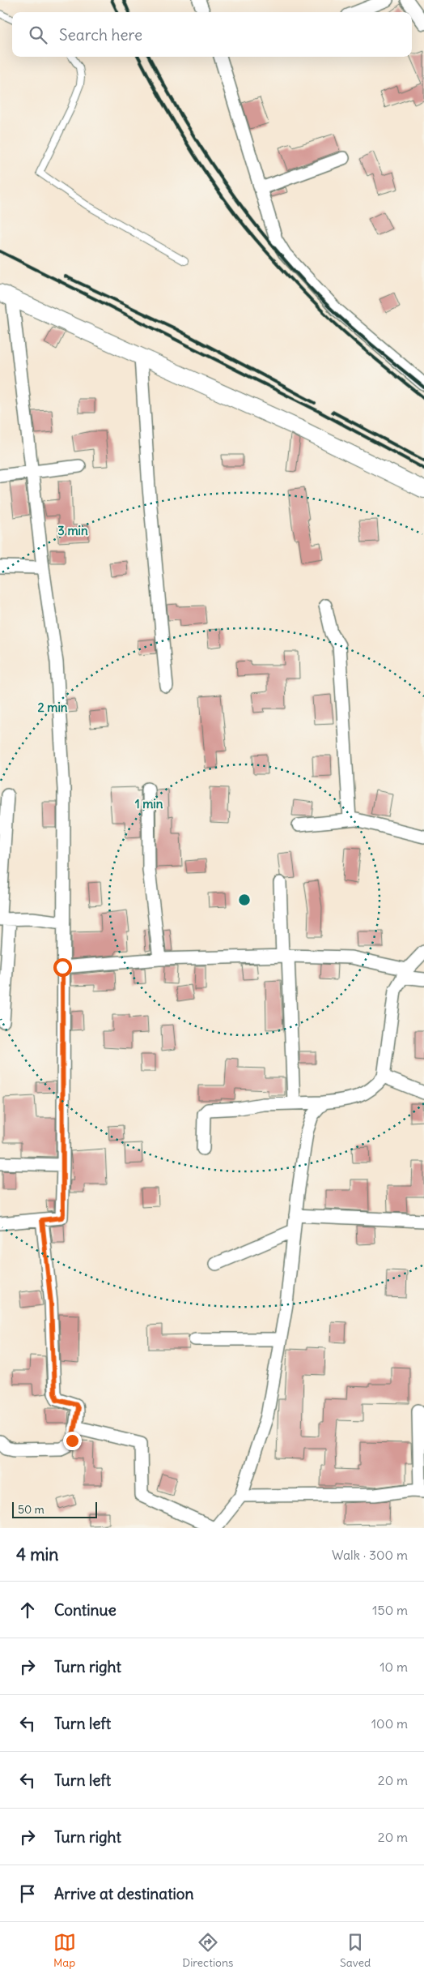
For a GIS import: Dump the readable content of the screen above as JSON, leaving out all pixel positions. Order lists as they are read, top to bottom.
{
  "scale_bar": "50 m",
  "page": {
    "search": "Search here",
    "scale": "50 m",
    "heading": ["4 min", "Walk · 300 m"],
    "list": [
      ["Continue", "150 m"],
      ["Turn right", "10 m"],
      ["Turn left", "100 m"],
      ["Turn left", "20 m"],
      ["Turn right", "20 m"],
      "Arrive at destination"
    ],
    "nav": ["Map", "Directions", "Saved"]
  },
  "rings": ["3 min", "2 min", "1 min"]
}
